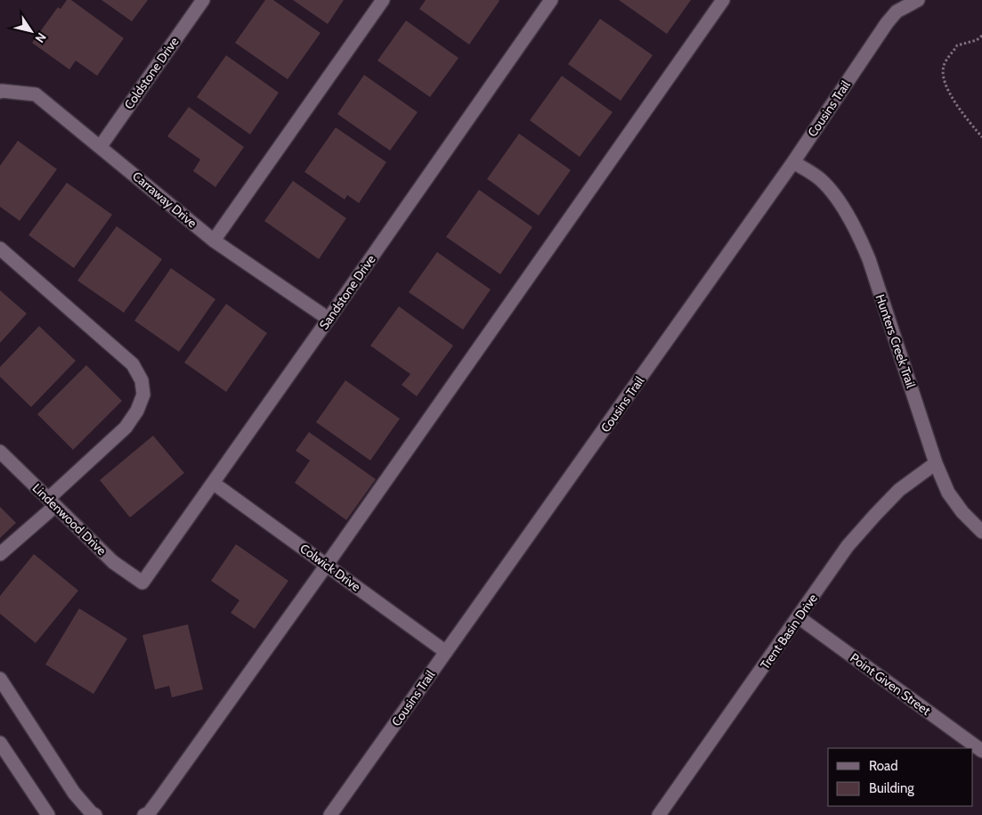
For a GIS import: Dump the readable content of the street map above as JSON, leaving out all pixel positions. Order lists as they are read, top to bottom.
{
  "streets": {
    "street": [
      "Coldstone Drive",
      "Cousins Trail",
      "Carraway Drive",
      "Sandstone Drive",
      "Hunters Creek Trail",
      "Lindenwood Drive",
      "Colwick Drive",
      "Trent Basin Drive",
      "Point Given Street"
    ]
  },
  "crossings": [
    ["Coldstone Drive", "Carraway Drive"],
    ["Cousins Trail", "Hunters Creek Trail"],
    ["Cousins Trail", "Colwick Drive"],
    ["Carraway Drive", "Sandstone Drive"],
    ["Sandstone Drive", "Lindenwood Drive"],
    ["Sandstone Drive", "Colwick Drive"],
    ["Hunters Creek Trail", "Trent Basin Drive"],
    ["Trent Basin Drive", "Point Given Street"]
  ],
  "legend": ["Road", "Building"],
  "north": "bottom right"
}
